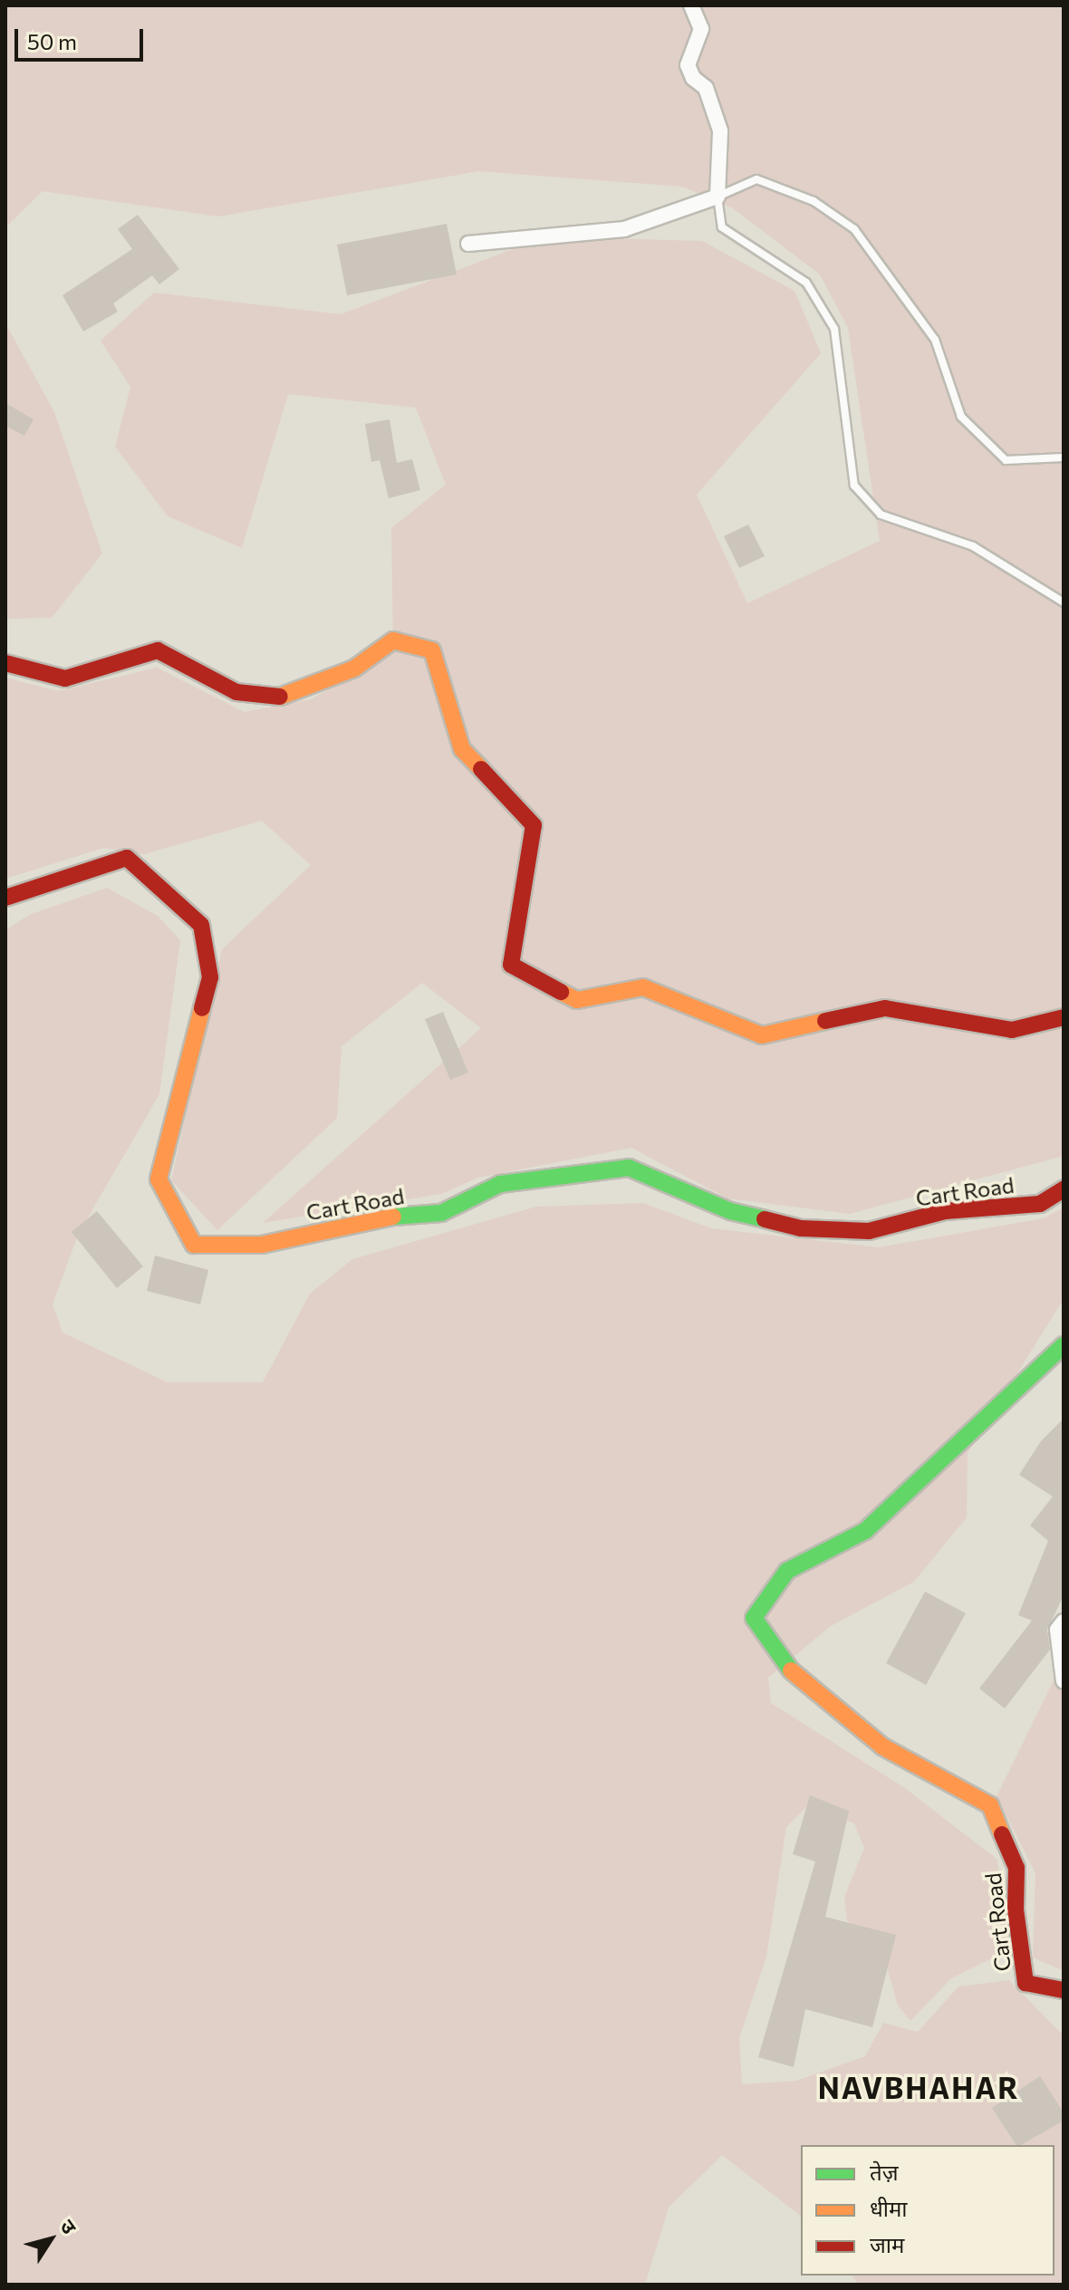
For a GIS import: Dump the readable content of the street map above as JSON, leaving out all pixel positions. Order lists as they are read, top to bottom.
{
  "streets": {
    "main road": ["Cart Road"]
  },
  "districts": ["NAVBHAHAR"],
  "legend": ["तेज़", "धीमा", "जाम"],
  "scale_bar": "50 m",
  "north": "top right"
}
